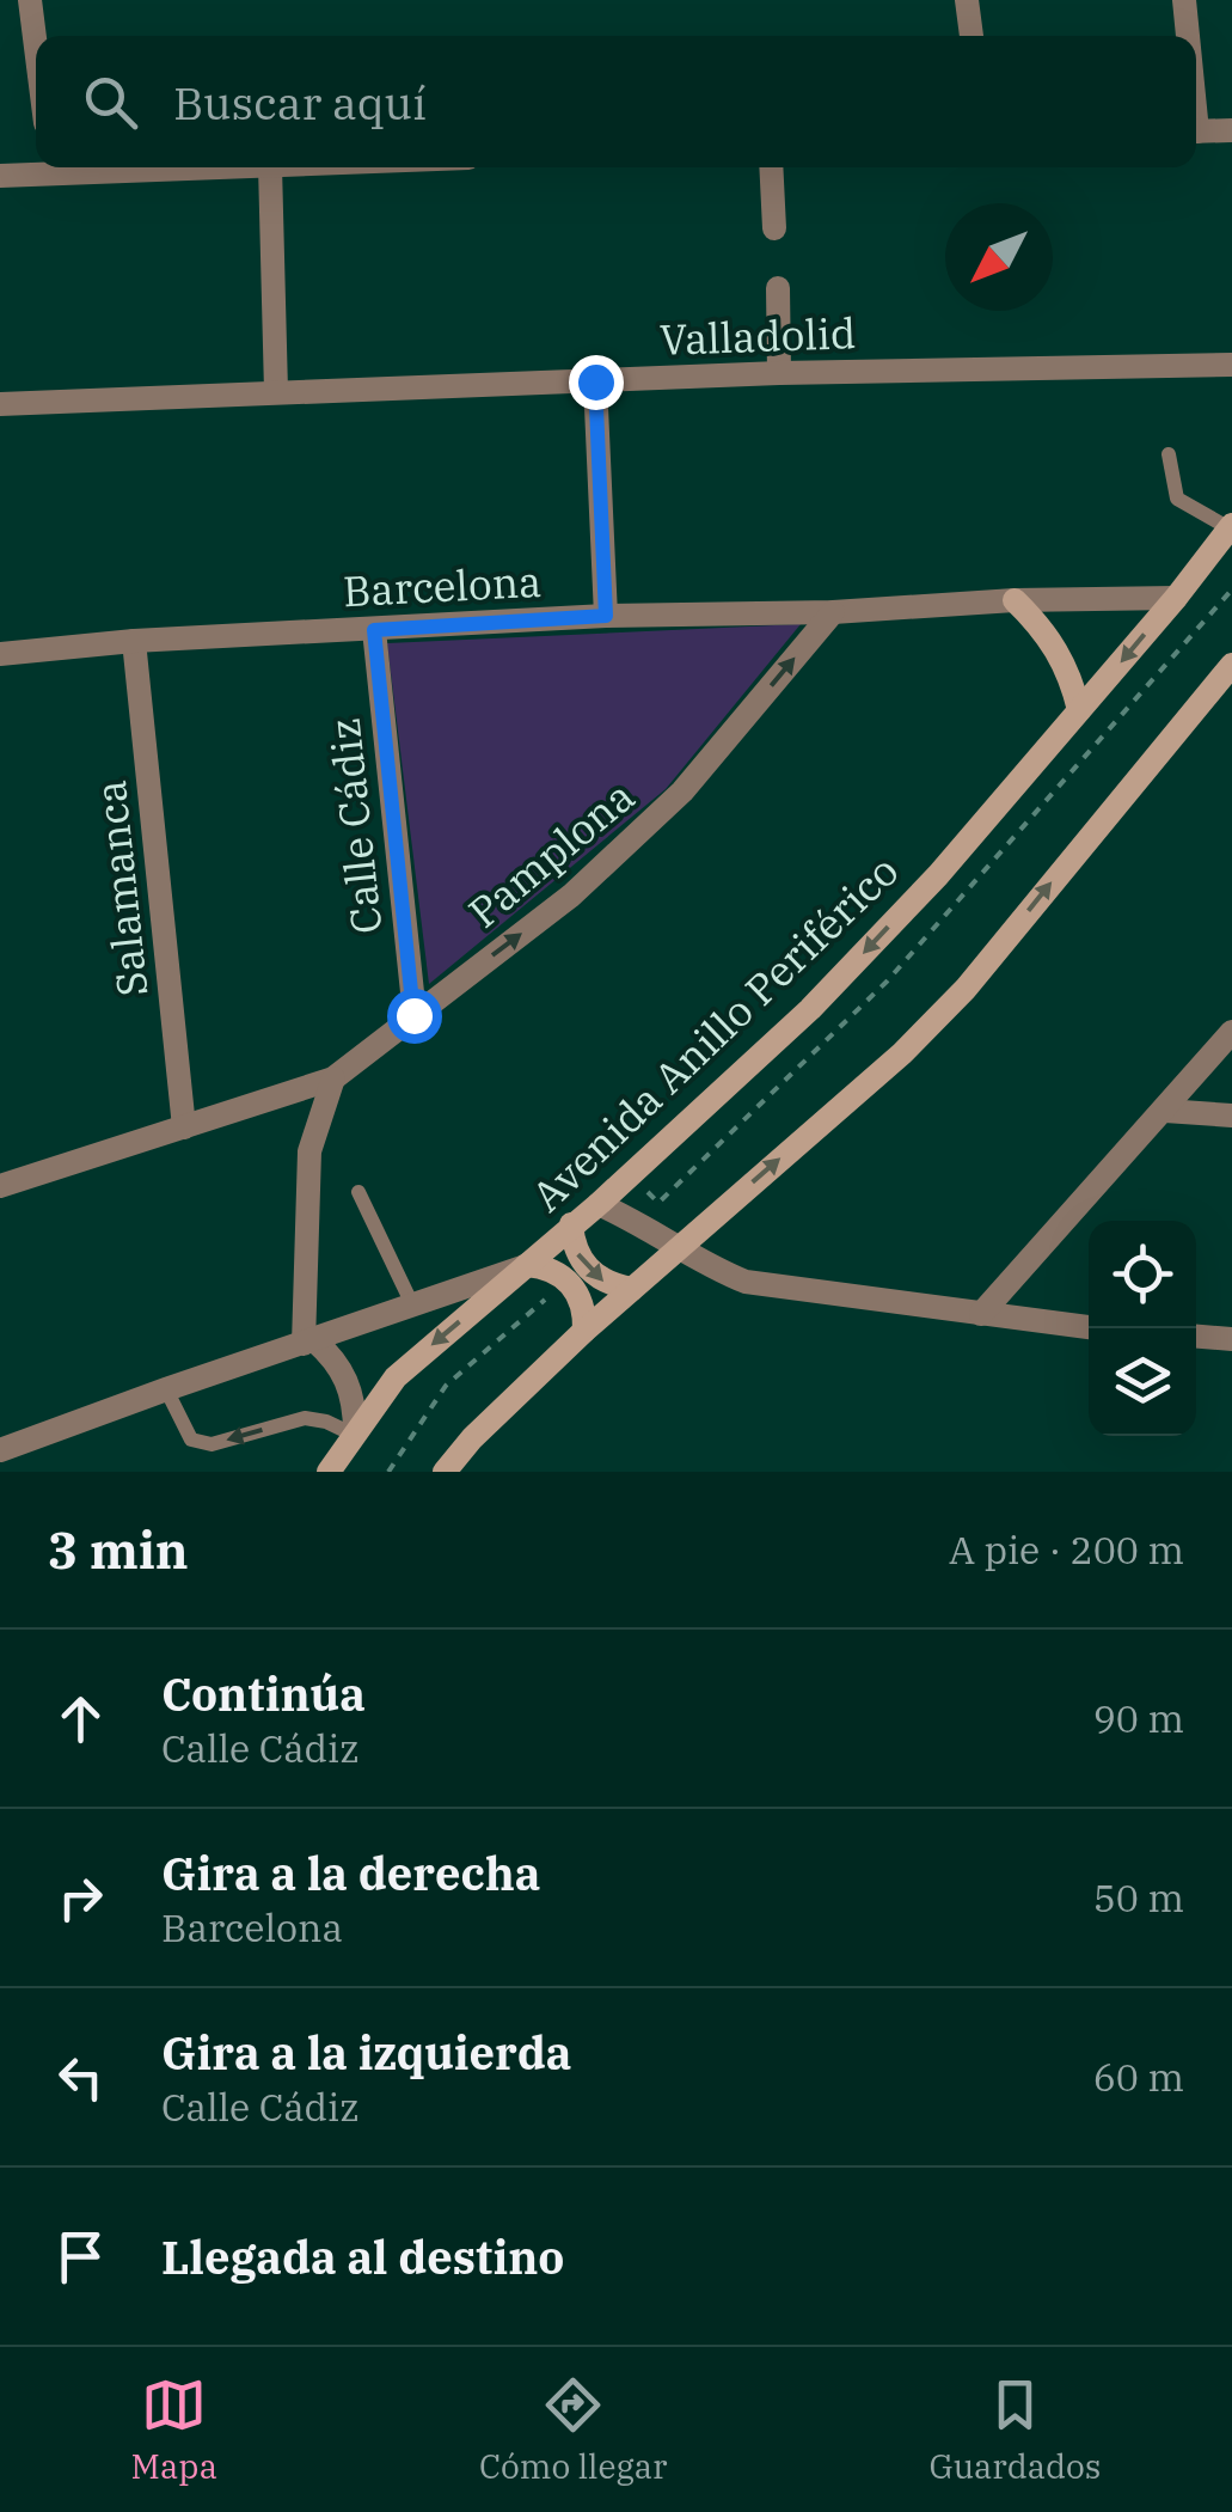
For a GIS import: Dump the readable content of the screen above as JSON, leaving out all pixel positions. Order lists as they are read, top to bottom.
{
  "streets": {
    "street": [
      "Valladolid",
      "Barcelona",
      "Calle Cádiz",
      "Pamplona",
      "Salamanca",
      "Avenida Anillo Periférico"
    ]
  },
  "crossings": [
    ["Barcelona", "Calle Cádiz"],
    ["Barcelona", "Pamplona"],
    ["Barcelona", "Salamanca"],
    ["Barcelona", "Avenida Anillo Periférico"],
    ["Calle Cádiz", "Pamplona"],
    ["Pamplona", "Salamanca"]
  ],
  "one_way": ["Pamplona"],
  "north": "bottom left",
  "page": {
    "search": "Buscar aquí",
    "heading": ["3 min", "A pie · 200 m"],
    "list": [
      ["Continúa", "Calle Cádiz", "90 m"],
      ["Gira a la derecha", "Barcelona", "50 m"],
      ["Gira a la izquierda", "Calle Cádiz", "60 m"],
      "Llegada al destino"
    ],
    "nav": ["Mapa", "Cómo llegar", "Guardados"]
  }
}
